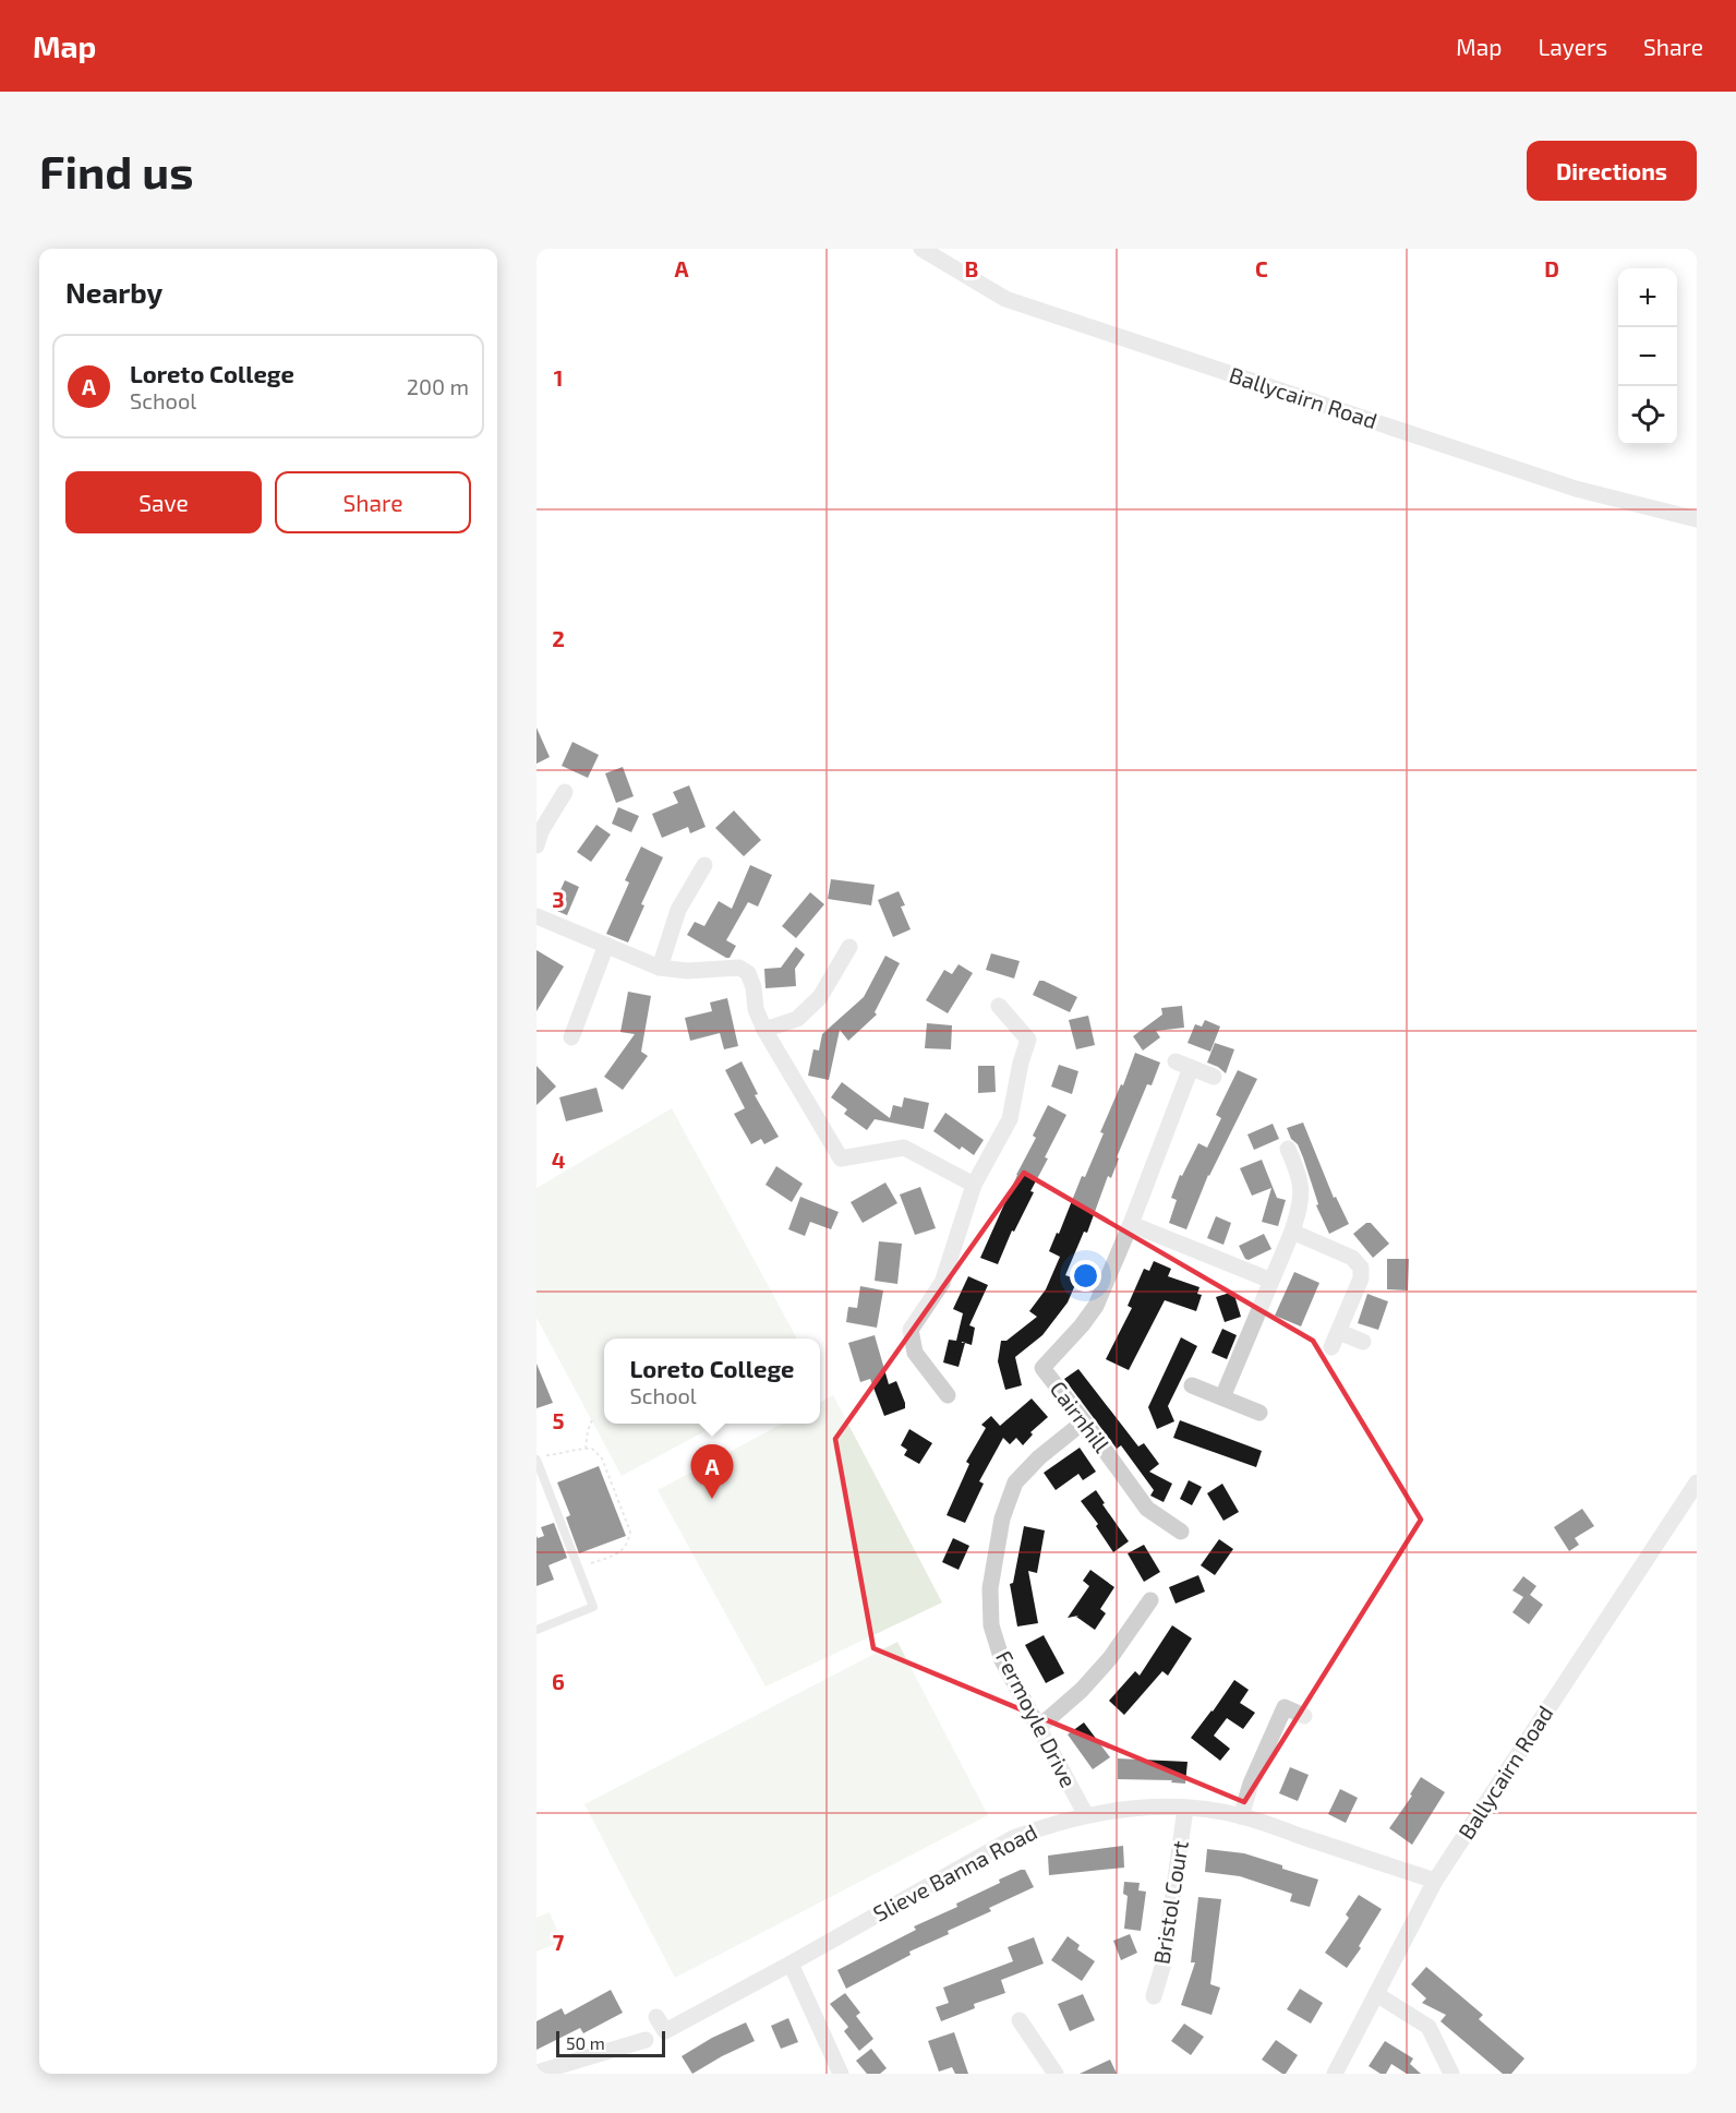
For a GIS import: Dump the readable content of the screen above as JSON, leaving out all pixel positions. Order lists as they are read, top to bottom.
{
  "streets": {
    "street": [
      "Ballycairn Road",
      "Cairnhill",
      "Fermoyle Drive",
      "Slieve Banna Road",
      "Bristol Court"
    ]
  },
  "crossings": [
    ["Ballycairn Road", "Slieve Banna Road"],
    ["Cairnhill", "Fermoyle Drive"],
    ["Fermoyle Drive", "Slieve Banna Road"],
    ["Slieve Banna Road", "Bristol Court"]
  ],
  "scale_bar": "50 m",
  "page": {
    "header": "Map",
    "nav": ["Map", "Layers", "Share"],
    "buttons": [
      "Directions",
      ["Save", "Share"]
    ],
    "title": "Find us",
    "heading": "Nearby",
    "map_buttons": ["+", "−"],
    "list": [
      {
        "mark": "A",
        "name": "Loreto College",
        "note": "School",
        "value": "200 m"
      }
    ],
    "popup": ["Loreto College", "School"],
    "pins": "A",
    "scale": "50 m"
  },
  "grid": {
    "columns": [
      "A",
      "B",
      "C",
      "D"
    ],
    "rows": [
      "1",
      "2",
      "3",
      "4",
      "5",
      "6",
      "7"
    ]
  }
}
